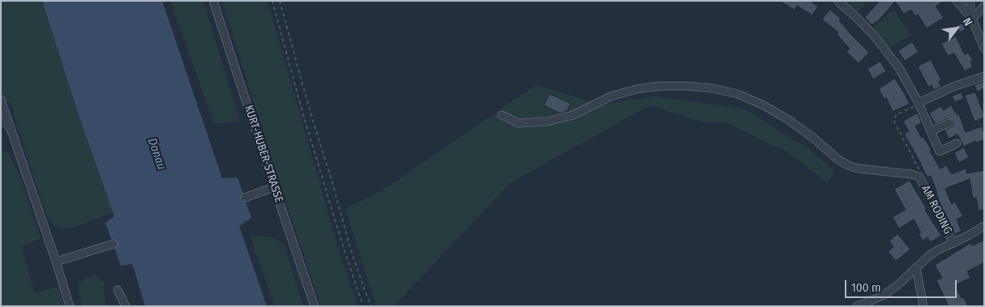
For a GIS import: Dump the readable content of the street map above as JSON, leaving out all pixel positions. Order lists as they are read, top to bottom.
{
  "streets": {
    "street": ["KURT-HUBER-STRASSE", "AM RODING"]
  },
  "water": ["Donau"],
  "scale_bar": "100 m",
  "north": "top right"
}
